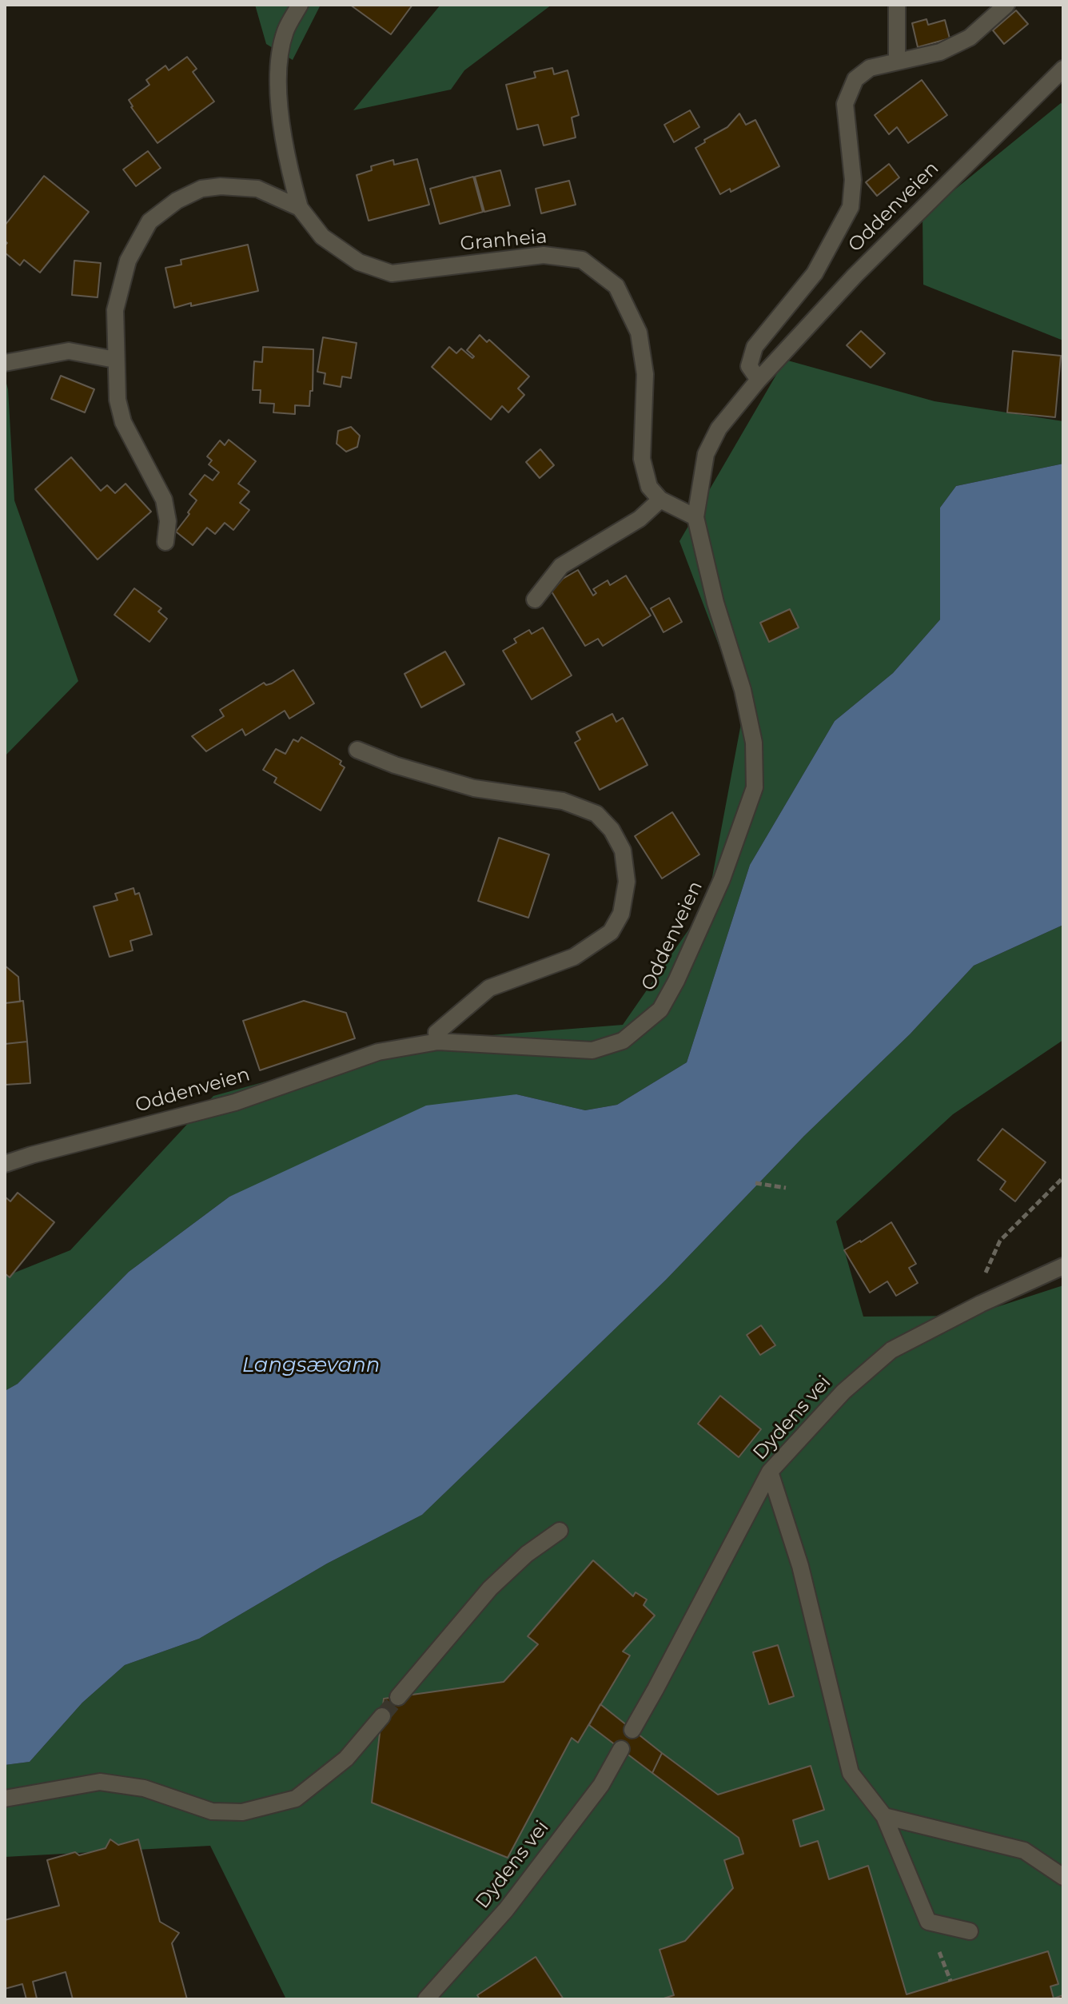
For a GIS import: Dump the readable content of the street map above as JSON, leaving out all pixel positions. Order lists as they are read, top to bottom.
{
  "streets": {
    "street": ["Oddenveien", "Granheia", "Dydens vei"]
  },
  "water": ["Langsævann"]
}
